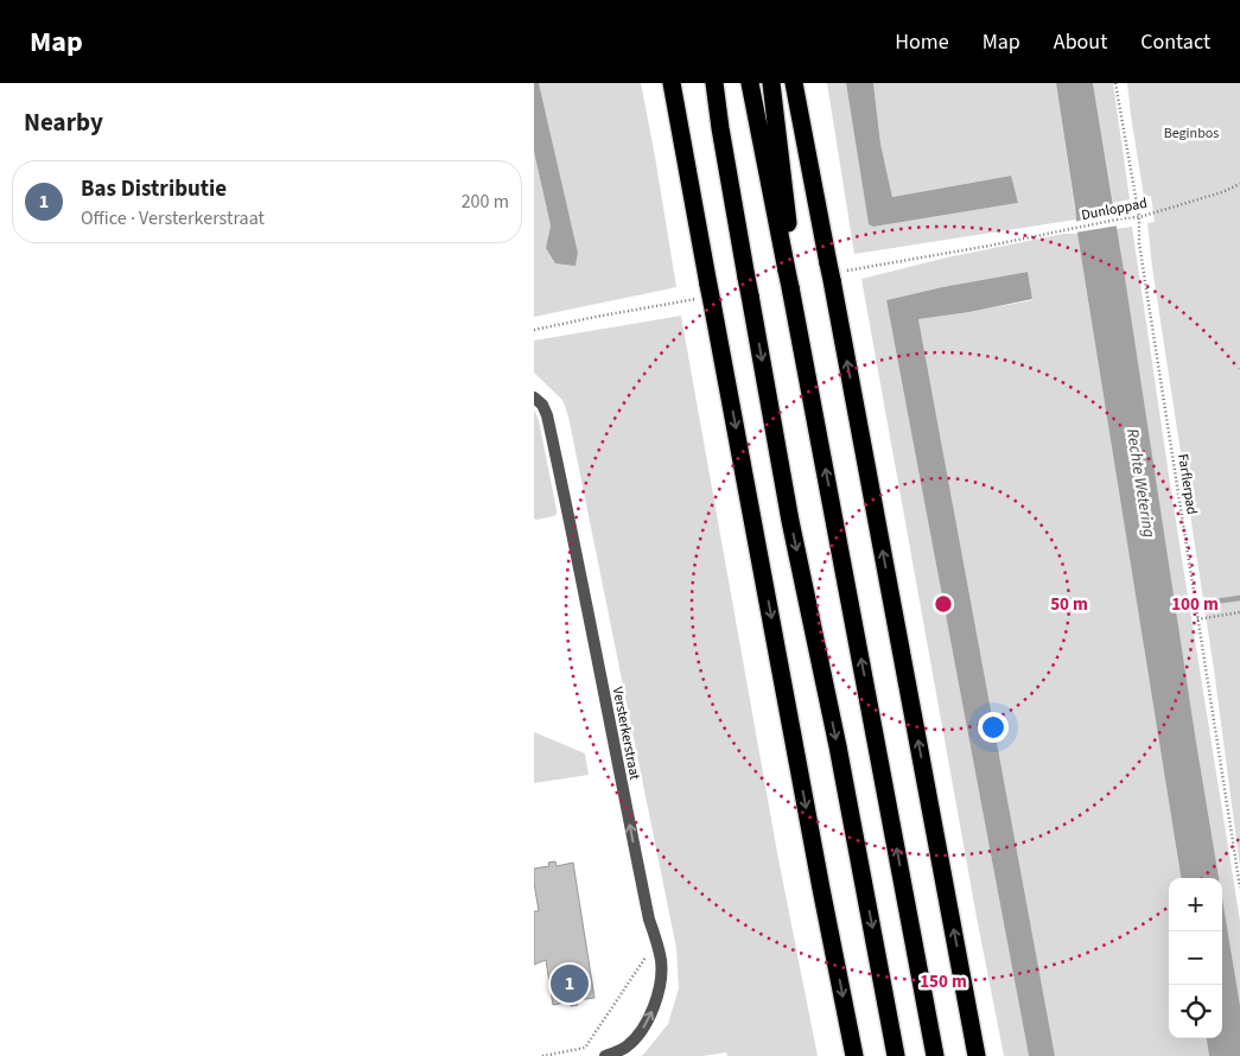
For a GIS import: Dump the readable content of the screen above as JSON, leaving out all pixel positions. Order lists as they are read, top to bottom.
{
  "streets": {
    "street": ["Versterkerstraat"],
    "path": ["Dunloppad", "Farflerpad"]
  },
  "crossings": [
    ["Dunloppad", "Farflerpad"]
  ],
  "one_way": ["Versterkerstraat"],
  "water": ["Rechte Wetering"],
  "parks": ["Beginbos"],
  "page": {
    "header": "Map",
    "nav": [
      "Home",
      "Map",
      "About",
      "Contact"
    ],
    "heading": "Nearby",
    "list": [
      {
        "mark": "1",
        "name": "Bas Distributie",
        "note": "Office · Versterkerstraat",
        "value": "200 m"
      }
    ],
    "map_buttons": ["+", "−"],
    "pins": "1"
  },
  "rings": ["50 m", "100 m", "150 m"]
}
